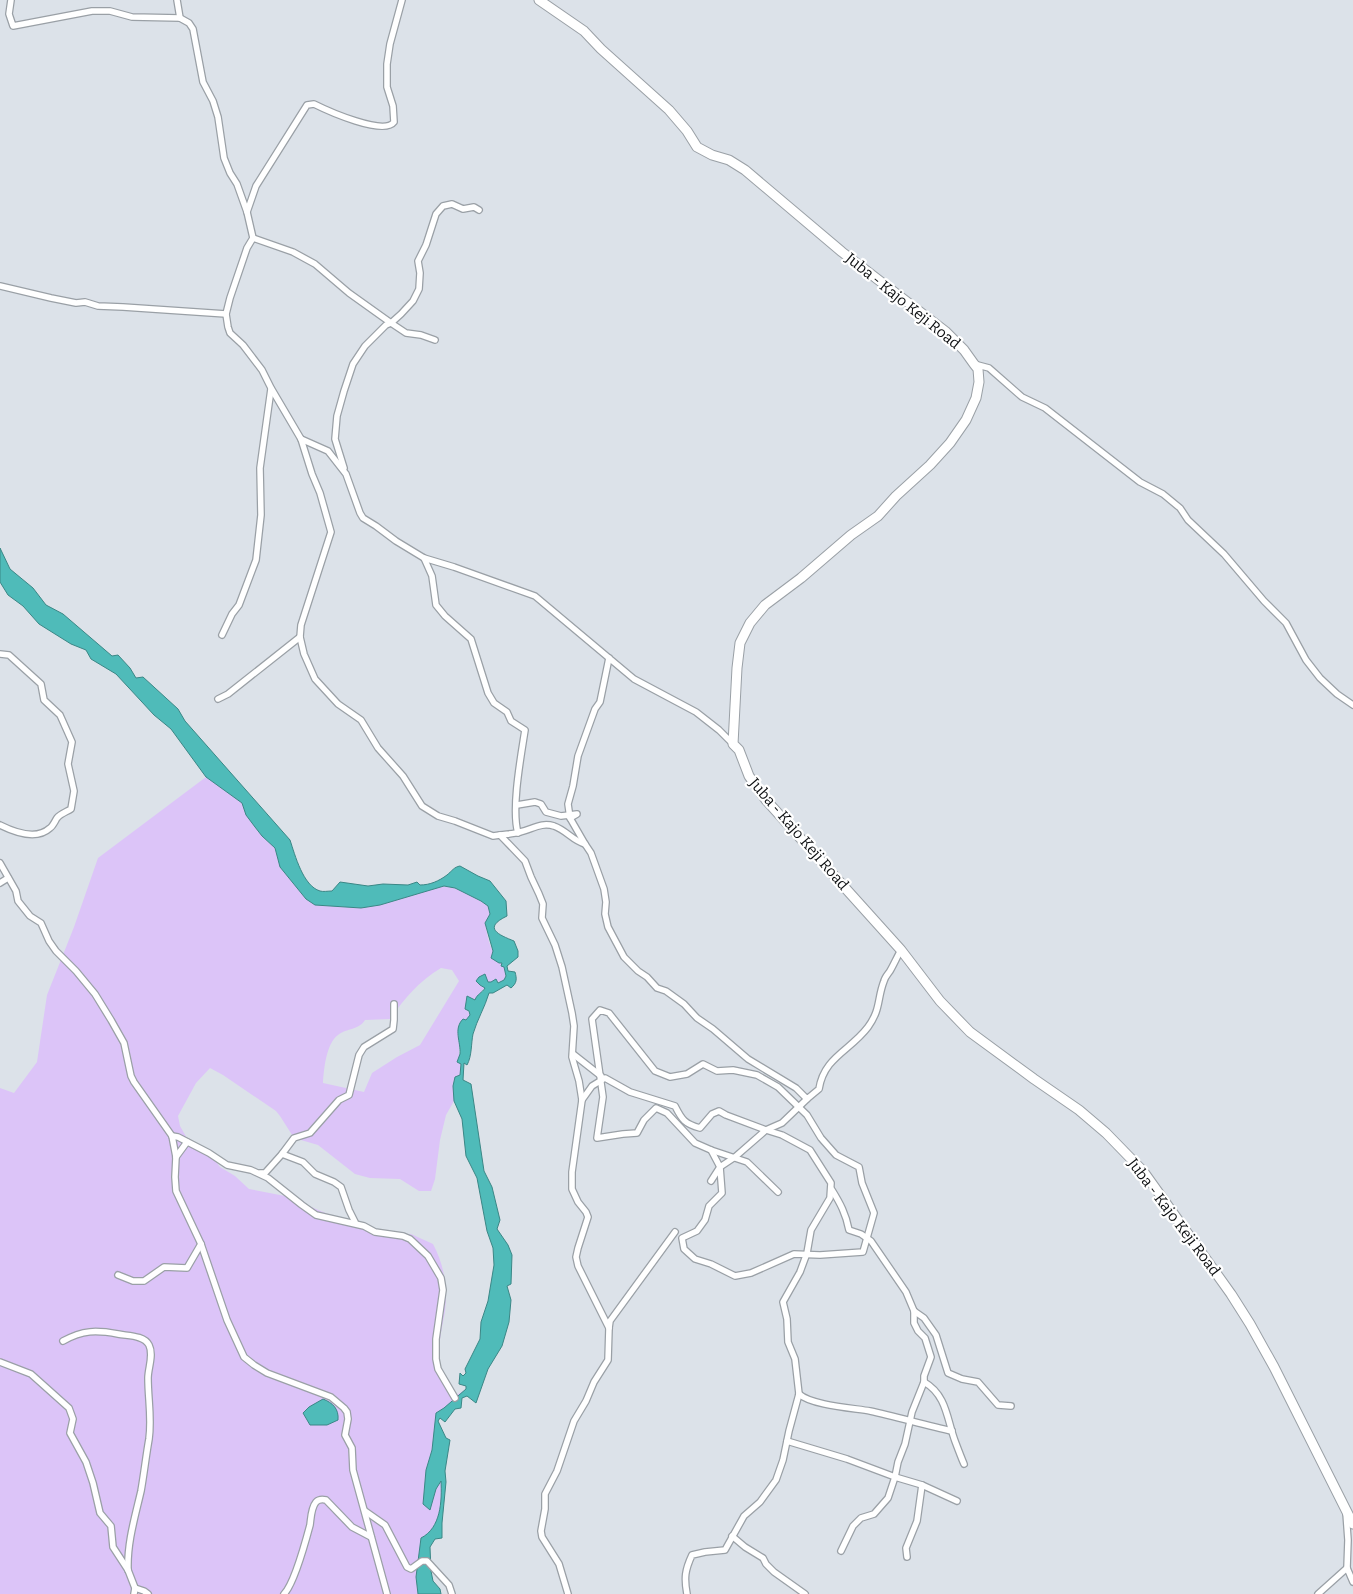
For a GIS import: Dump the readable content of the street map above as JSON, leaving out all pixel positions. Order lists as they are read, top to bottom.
{
  "streets": {
    "main road": ["Juba - Kajo Keji Road"]
  }
}
